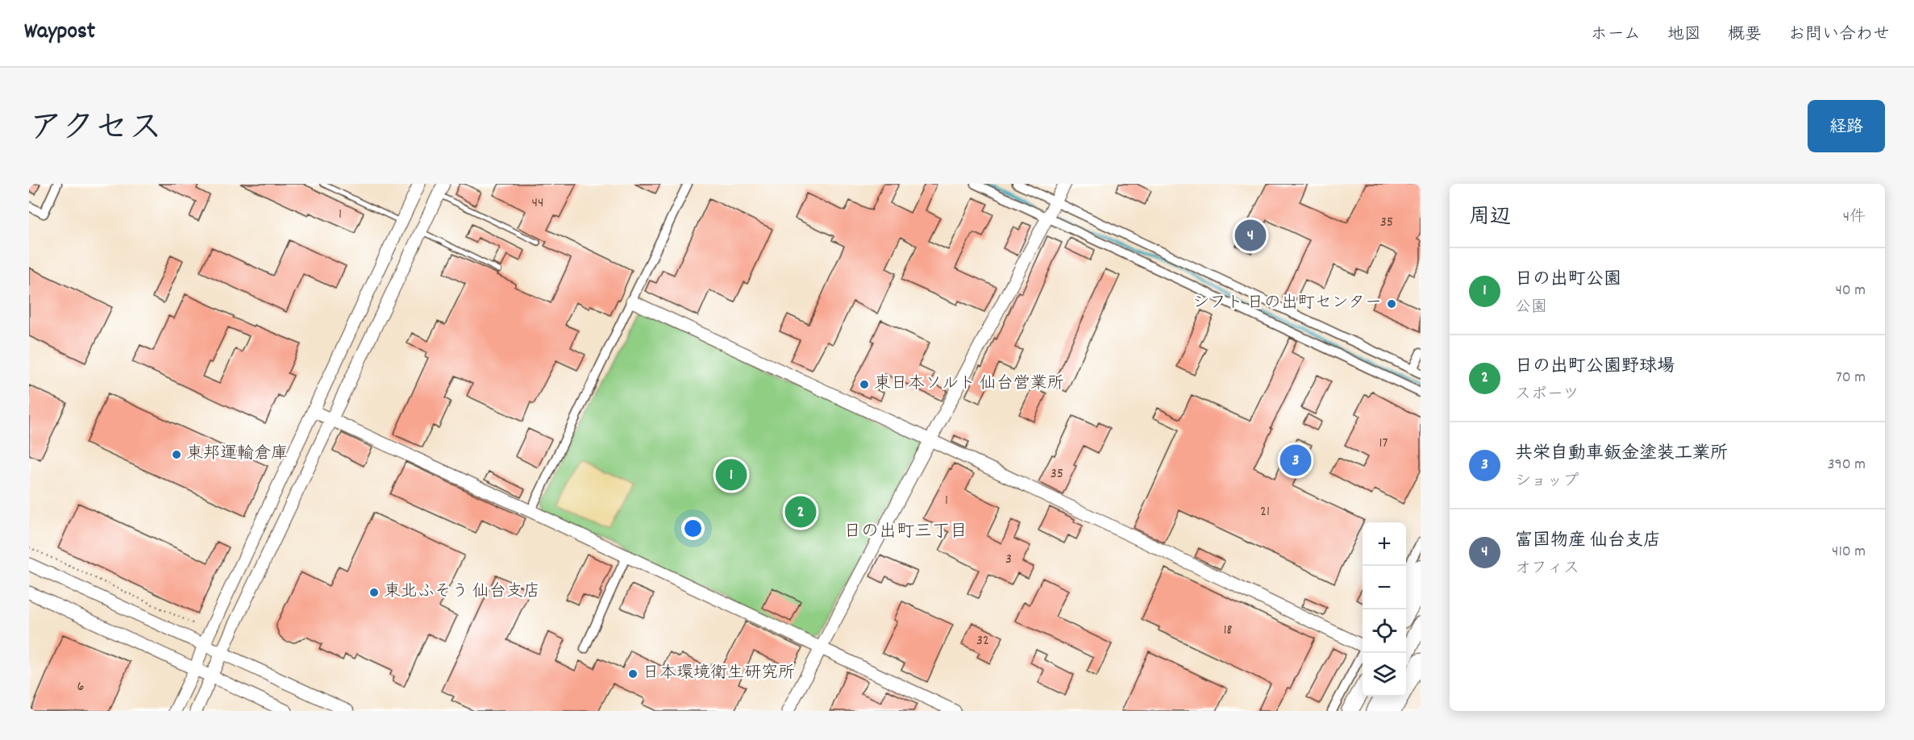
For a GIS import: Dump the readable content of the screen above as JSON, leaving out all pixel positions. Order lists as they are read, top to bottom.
{
  "districts": ["日の出町三丁目"],
  "places": [
    "シフト 日の出町センター",
    "東日本ソルト 仙台営業所",
    "東邦運輸倉庫",
    "東北ふそう 仙台支店",
    "日本環境衛生研究所"
  ],
  "house_numbers": [
    "44",
    "1",
    "35",
    "17",
    "35",
    "1",
    "21",
    "3",
    "18",
    "32",
    "6"
  ],
  "page": {
    "header": "Waypost",
    "nav": [
      "ホーム",
      "地図",
      "概要",
      "お問い合わせ"
    ],
    "title": "アクセス",
    "buttons": "経路",
    "heading": ["周辺", "4件"],
    "pins": [
      "4",
      "3",
      "1",
      "2"
    ],
    "list": [
      {
        "mark": "1",
        "name": "日の出町公園",
        "note": "公園",
        "value": "40 m"
      },
      {
        "mark": "2",
        "name": "日の出町公園野球場",
        "note": "スポーツ",
        "value": "70 m"
      },
      {
        "mark": "3",
        "name": "共栄自動車鈑金塗装工業所",
        "note": "ショップ",
        "value": "390 m"
      },
      {
        "mark": "4",
        "name": "富国物産 仙台支店",
        "note": "オフィス",
        "value": "410 m"
      }
    ],
    "map_buttons": ["+", "−"]
  }
}
